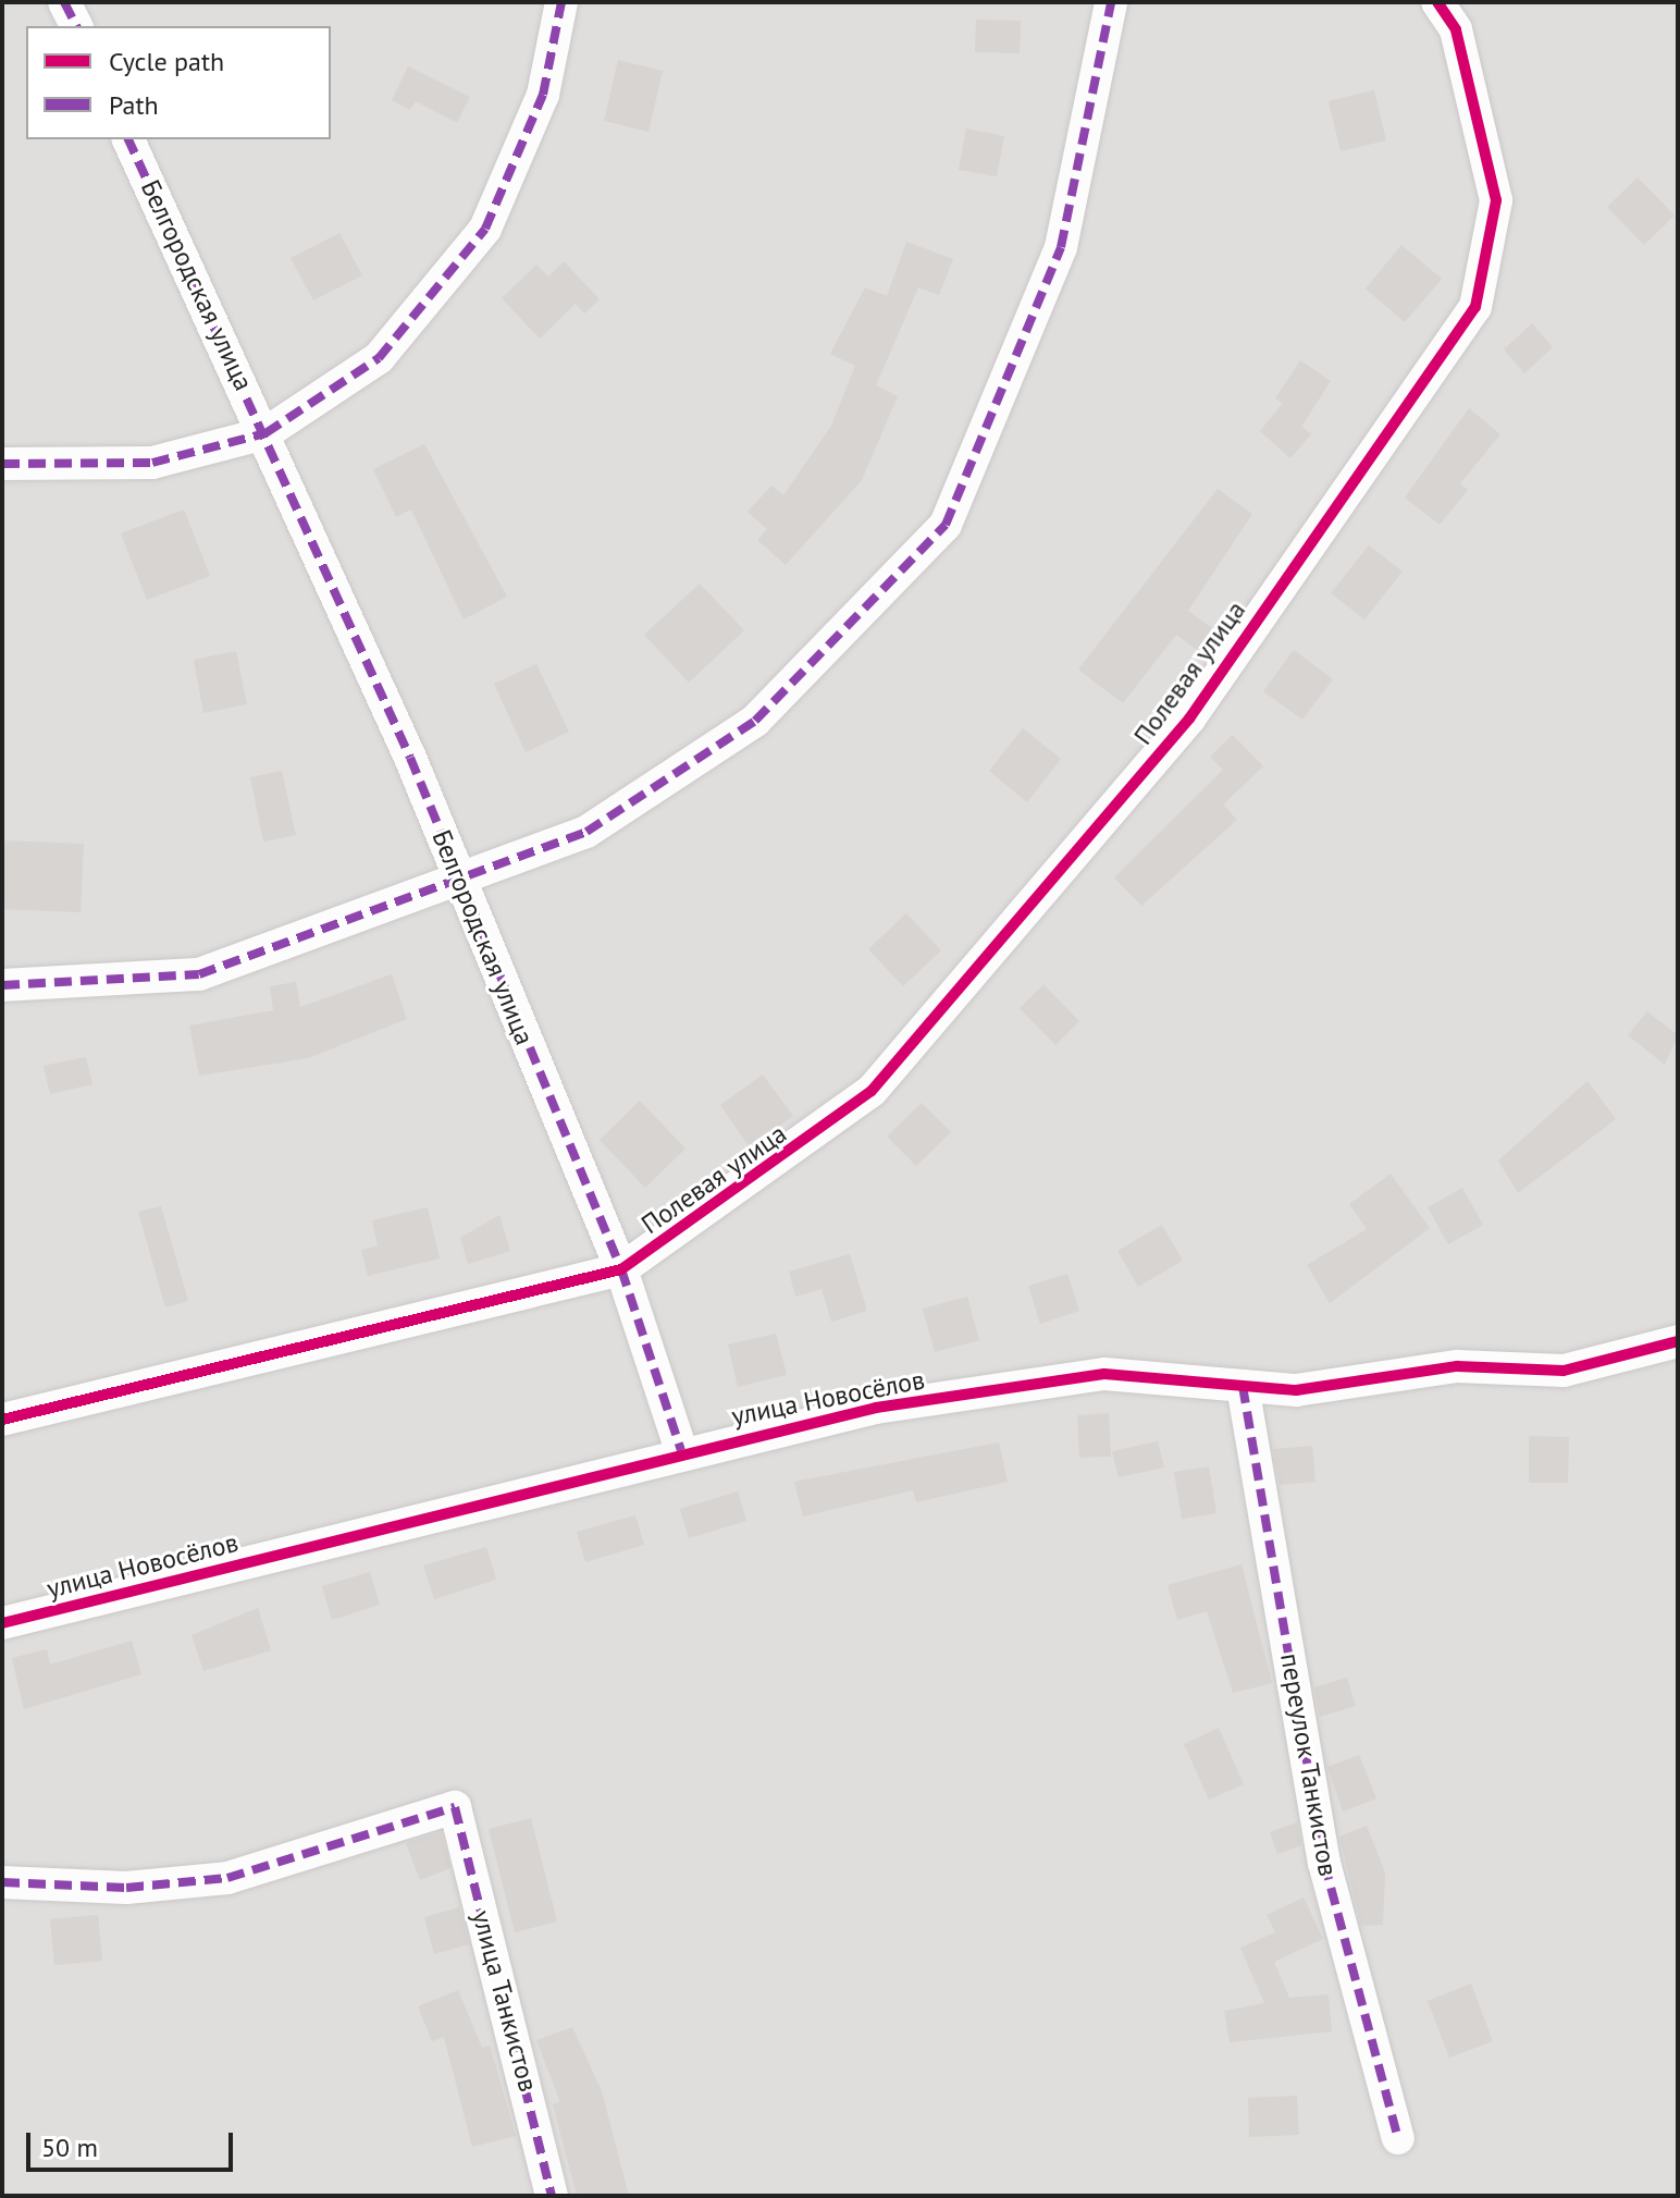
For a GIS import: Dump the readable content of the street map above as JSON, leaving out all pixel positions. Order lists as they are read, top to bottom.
{
  "streets": {
    "street": [
      "Белгородская улица",
      "Полевая улица",
      "улица Новосёлов",
      "переулок Танкистов",
      "улица Танкистов"
    ]
  },
  "crossings": [
    ["Белгородская улица", "Полевая улица"],
    ["Белгородская улица", "улица Новосёлов"],
    ["улица Новосёлов", "переулок Танкистов"]
  ],
  "legend": ["Cycle path", "Path"],
  "scale_bar": "50 m"
}
